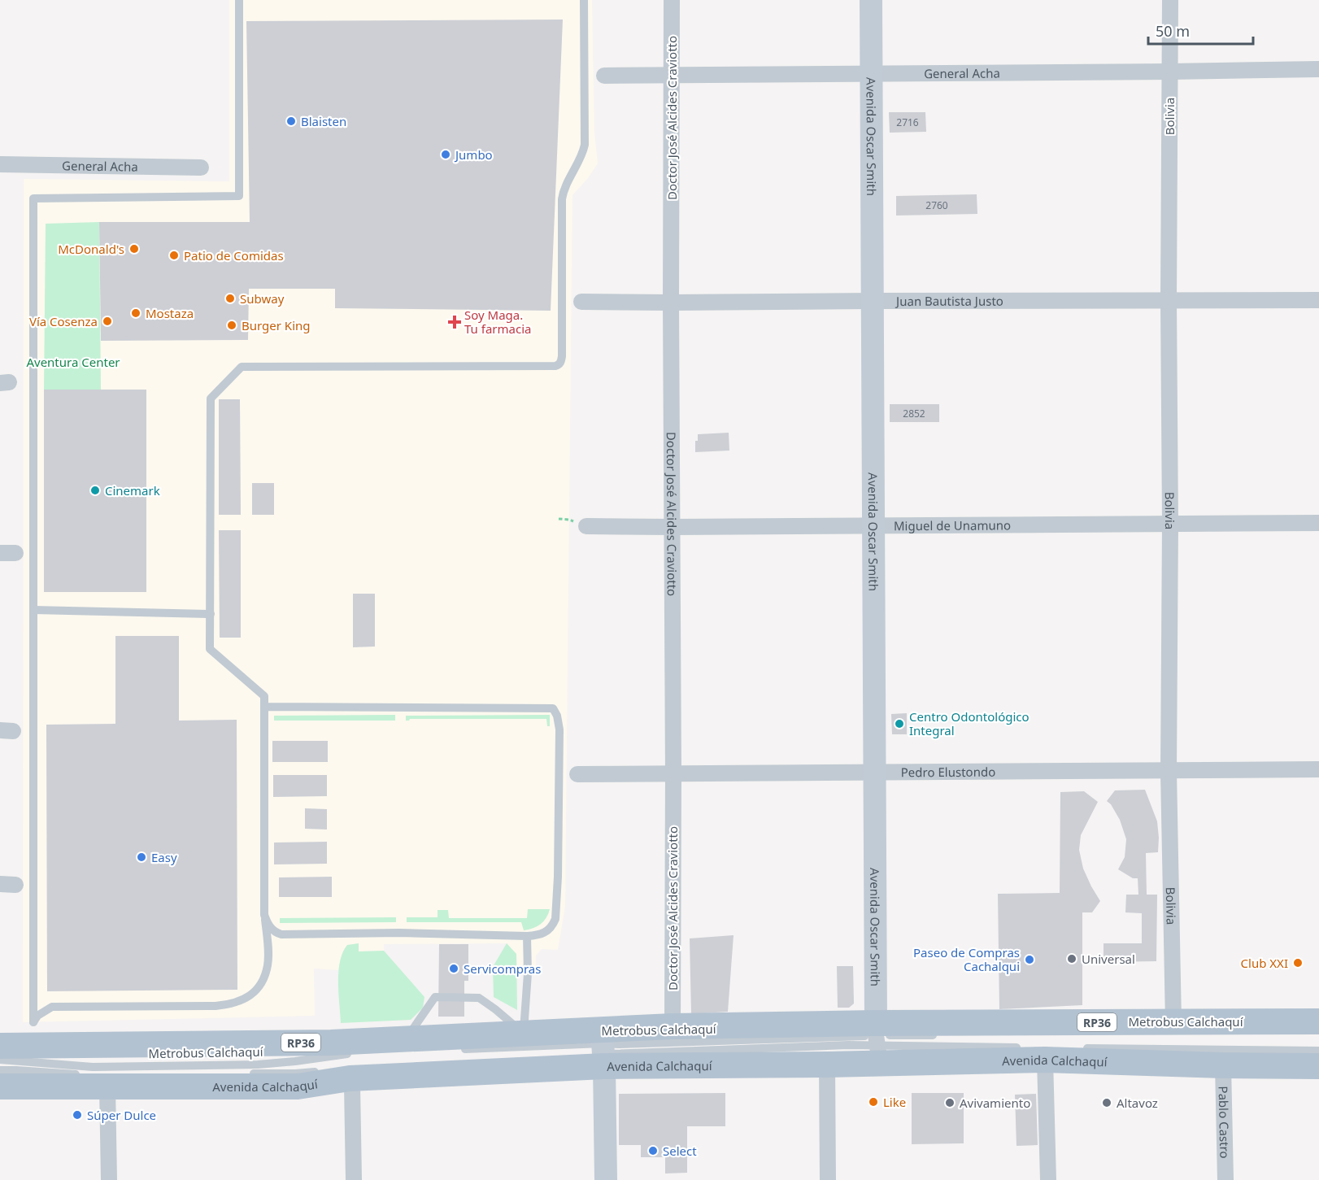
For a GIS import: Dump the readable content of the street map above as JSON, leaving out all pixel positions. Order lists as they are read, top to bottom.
{
  "streets": {
    "main road": ["Avenida Oscar Smith", "RP36", "Avenida Calchaquí"],
    "street": [
      "General Acha",
      "Bolivia",
      "Doctor José Alcides Craviotto",
      "Juan Bautista Justo",
      "Miguel de Unamuno",
      "Pedro Elustondo",
      "Pablo Castro"
    ],
    "lane": ["Metrobus Calchaquí"]
  },
  "crossings": [
    ["General Acha", "Bolivia"],
    ["General Acha", "Doctor José Alcides Craviotto"],
    ["General Acha", "Avenida Oscar Smith"],
    ["Bolivia", "Juan Bautista Justo"],
    ["Bolivia", "Miguel de Unamuno"],
    ["Bolivia", "Pedro Elustondo"],
    ["Bolivia", "Avenida Calchaquí"],
    ["Doctor José Alcides Craviotto", "Juan Bautista Justo"],
    ["Doctor José Alcides Craviotto", "Miguel de Unamuno"],
    ["Doctor José Alcides Craviotto", "Pedro Elustondo"],
    ["Doctor José Alcides Craviotto", "Avenida Calchaquí"],
    ["Avenida Oscar Smith", "Juan Bautista Justo"],
    ["Avenida Oscar Smith", "Miguel de Unamuno"],
    ["Avenida Oscar Smith", "Pedro Elustondo"],
    ["Avenida Oscar Smith", "Metrobus Calchaquí"],
    ["Avenida Oscar Smith", "Avenida Calchaquí"],
    ["Metrobus Calchaquí", "Avenida Calchaquí"],
    ["Avenida Calchaquí", "Pablo Castro"]
  ],
  "parks": ["Aventura Center"],
  "places": {
    "other": [
      "Blaisten",
      "Jumbo",
      "McDonald's",
      "Patio de Comidas",
      "Subway",
      "Mostaza",
      "Vía Cosenza",
      "Burger King",
      "Cinemark",
      "Centro Odontológico Integral",
      "Easy",
      "Universal",
      "Paseo de Compras Cachalqui",
      "Club XXI",
      "Servicompras",
      "Like",
      "Avivamiento",
      "Altavoz",
      "Súper Dulce",
      "Select"
    ],
    "health": ["Soy Maga. Tu farmacia"]
  },
  "house_numbers": ["2716", "2760", "2852"],
  "scale_bar": "50 m"
}
